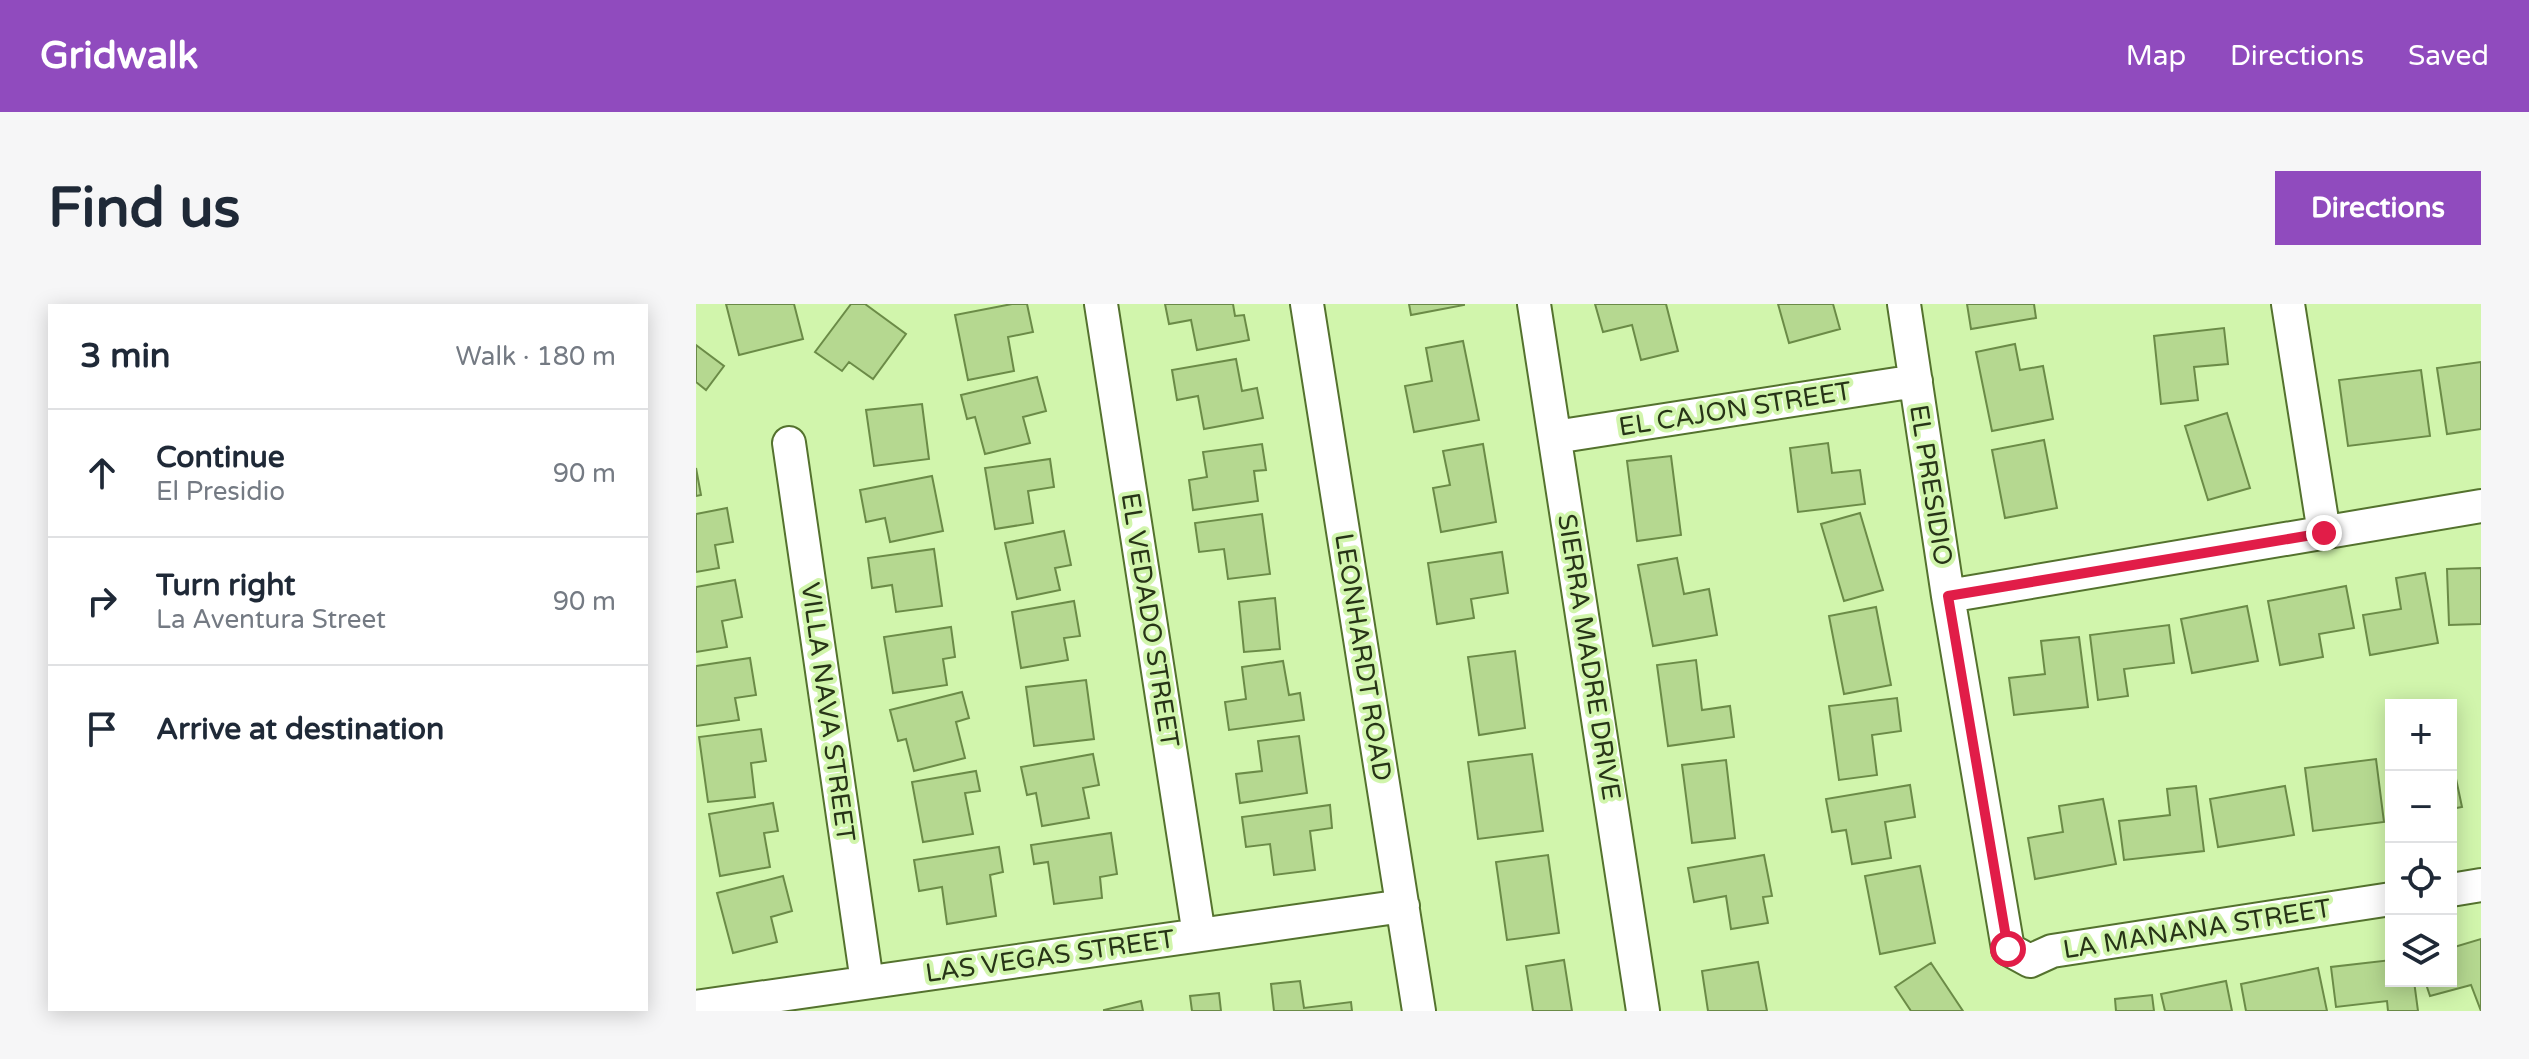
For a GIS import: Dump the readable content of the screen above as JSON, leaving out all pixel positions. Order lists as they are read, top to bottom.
{
  "streets": {
    "street": [
      "EL CAJON STREET",
      "EL PRESIDIO",
      "EL VEDADO STREET",
      "LEONHARDT ROAD",
      "SIERRA MADRE DRIVE",
      "VILLA NAVA STREET",
      "LA MANANA STREET",
      "LAS VEGAS STREET"
    ]
  },
  "crossings": [
    ["EL CAJON STREET", "EL PRESIDIO"],
    ["EL CAJON STREET", "SIERRA MADRE DRIVE"],
    ["EL PRESIDIO", "LA MANANA STREET"],
    ["EL VEDADO STREET", "LAS VEGAS STREET"],
    ["LEONHARDT ROAD", "LAS VEGAS STREET"],
    ["VILLA NAVA STREET", "LAS VEGAS STREET"]
  ],
  "page": {
    "header": "Gridwalk",
    "nav": ["Map", "Directions", "Saved"],
    "buttons": "Directions",
    "title": "Find us",
    "heading": ["3 min", "Walk · 180 m"],
    "list": [
      ["Continue", "El Presidio", "90 m"],
      ["Turn right", "La Aventura Street", "90 m"],
      "Arrive at destination"
    ],
    "map_buttons": ["+", "−"]
  }
}
